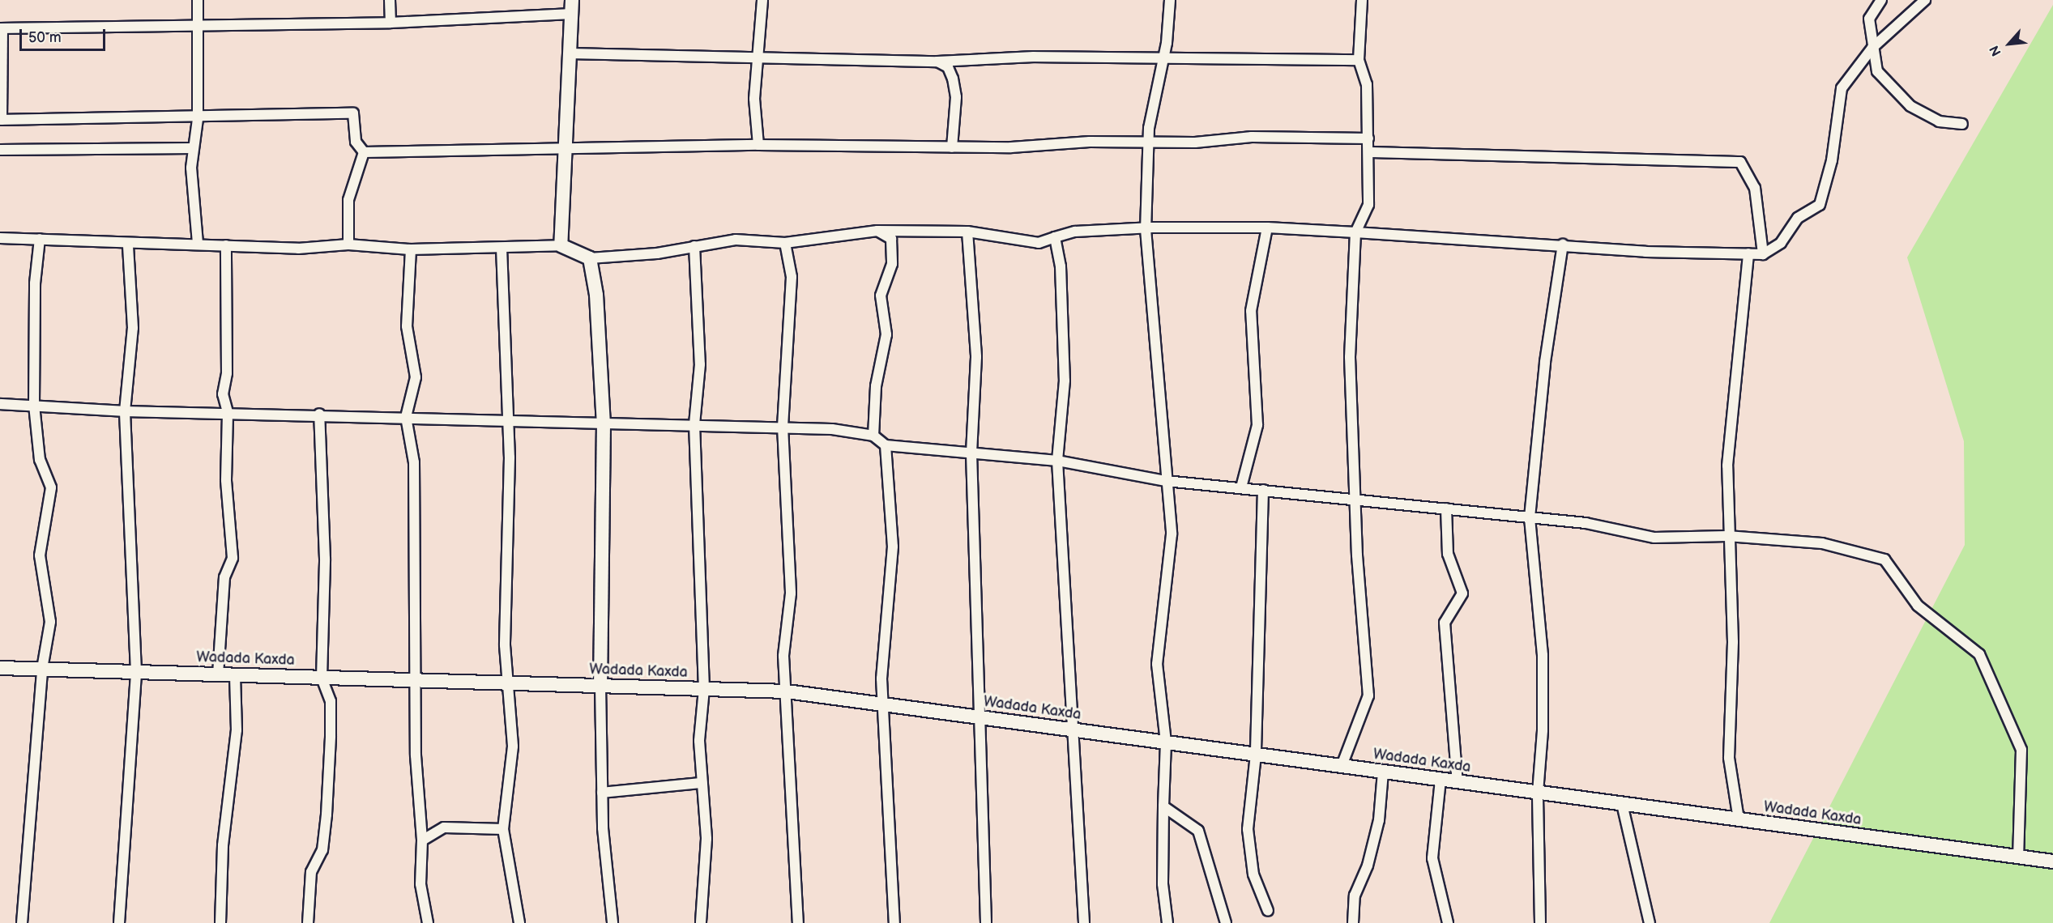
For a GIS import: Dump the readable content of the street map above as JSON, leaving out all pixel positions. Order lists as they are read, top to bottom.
{
  "streets": {
    "street": ["Wadada Kaxda"]
  },
  "scale_bar": "50 m",
  "north": "bottom left"
}
